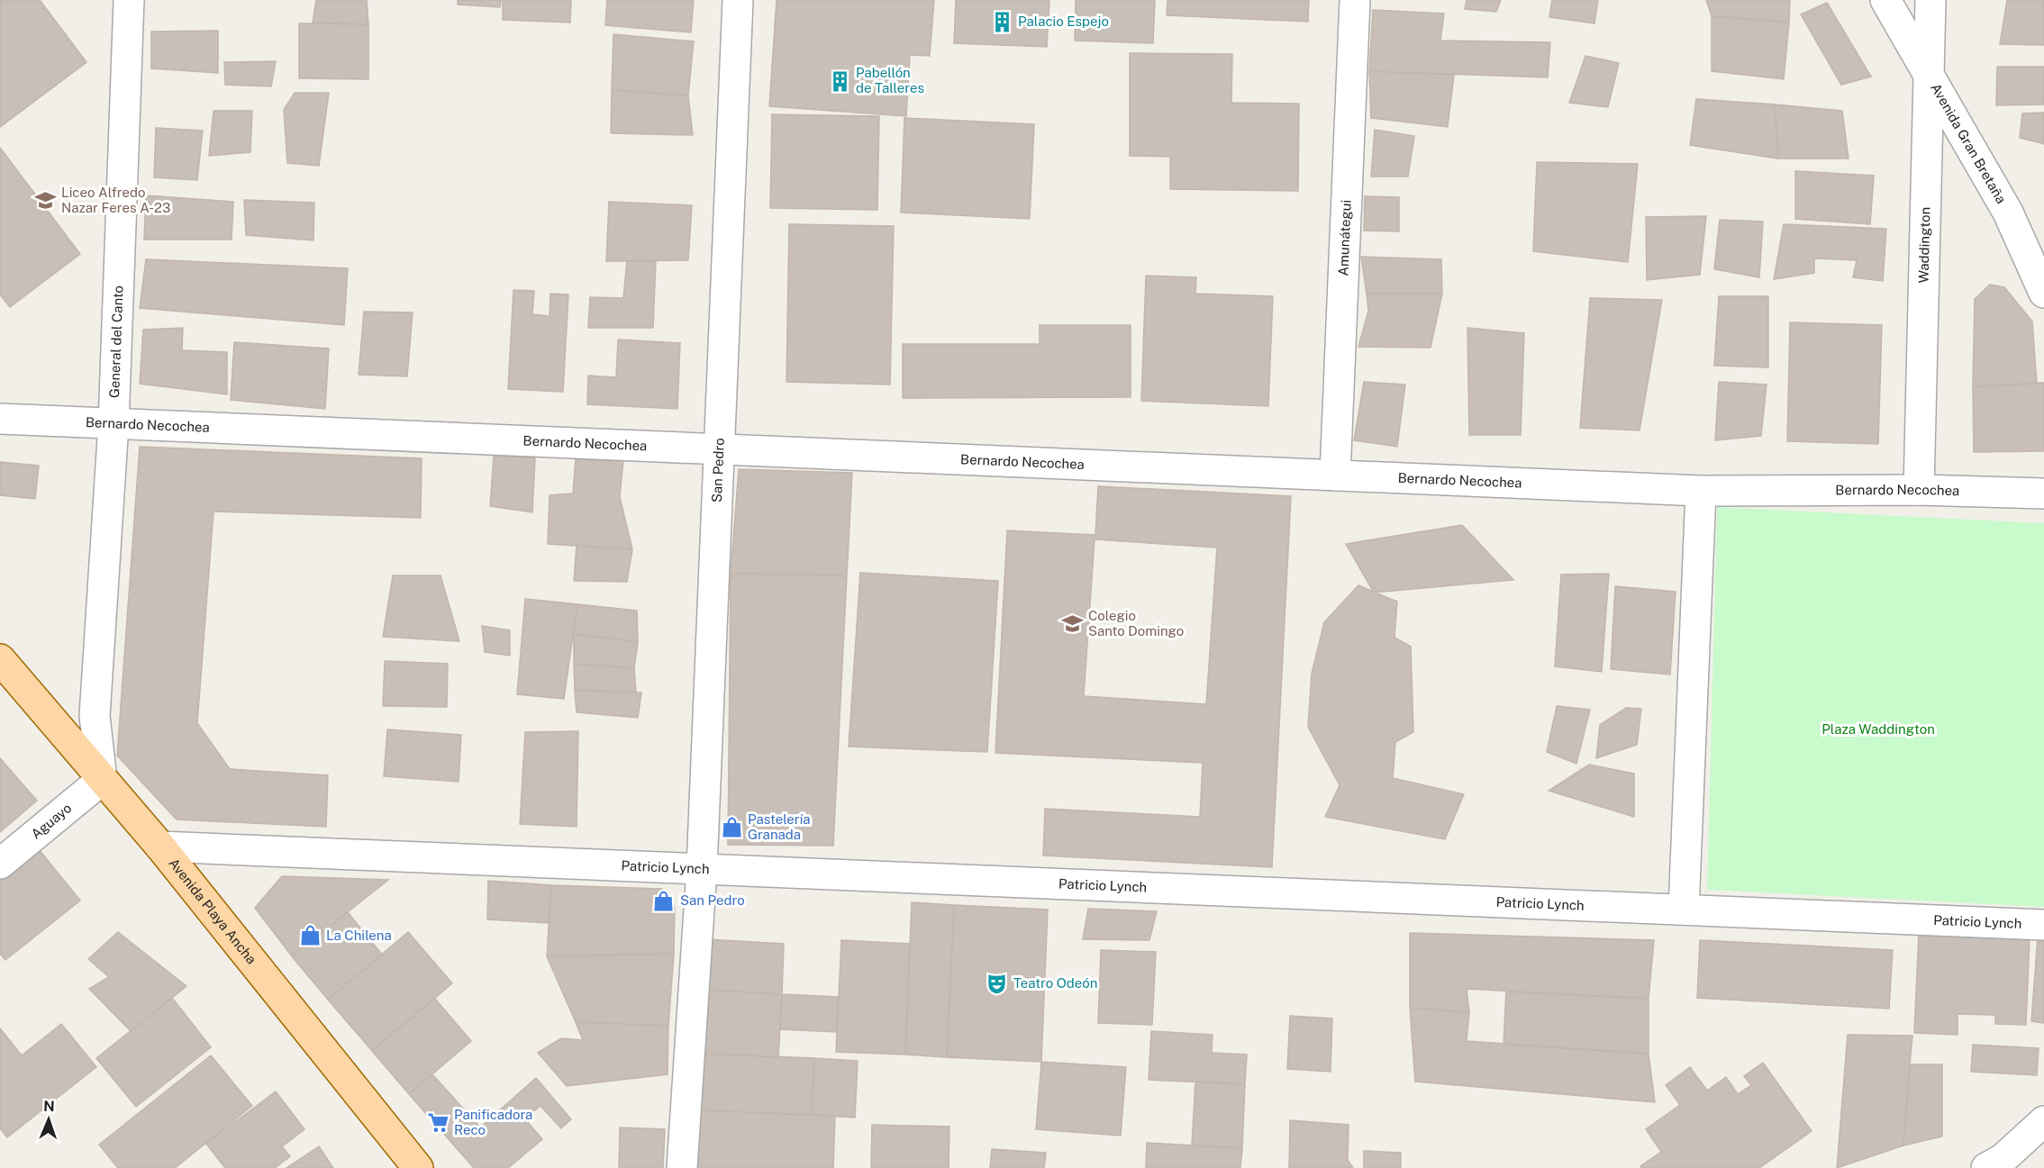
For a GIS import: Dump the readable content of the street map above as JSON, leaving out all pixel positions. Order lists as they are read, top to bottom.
{
  "streets": {
    "main road": ["Avenida Playa Ancha"],
    "street": [
      "Avenida Gran Bretaña",
      "Amunátegui",
      "Waddington",
      "General del Canto",
      "Bernardo Necochea",
      "San Pedro",
      "Aguayo",
      "Patricio Lynch"
    ]
  },
  "crossings": [
    ["Avenida Gran Bretaña", "Waddington"],
    ["Amunátegui", "Bernardo Necochea"],
    ["Waddington", "Bernardo Necochea"],
    ["General del Canto", "Bernardo Necochea"],
    ["General del Canto", "Aguayo"],
    ["General del Canto", "Avenida Playa Ancha"],
    ["Bernardo Necochea", "San Pedro"],
    ["San Pedro", "Patricio Lynch"],
    ["Aguayo", "Avenida Playa Ancha"],
    ["Patricio Lynch", "Avenida Playa Ancha"]
  ],
  "parks": ["Plaza Waddington"],
  "places": {
    "building": ["Palacio Espejo", "Pabellón de Talleres"],
    "school or university": ["Liceo Alfredo Nazar Feres A-23", "Colegio Santo Domingo"],
    "shop": ["Pastelería Granada", "San Pedro", "La Chilena"],
    "theatre": ["Teatro Odeón"],
    "supermarket": ["Panificadora Reco"]
  },
  "north": "top"
}
